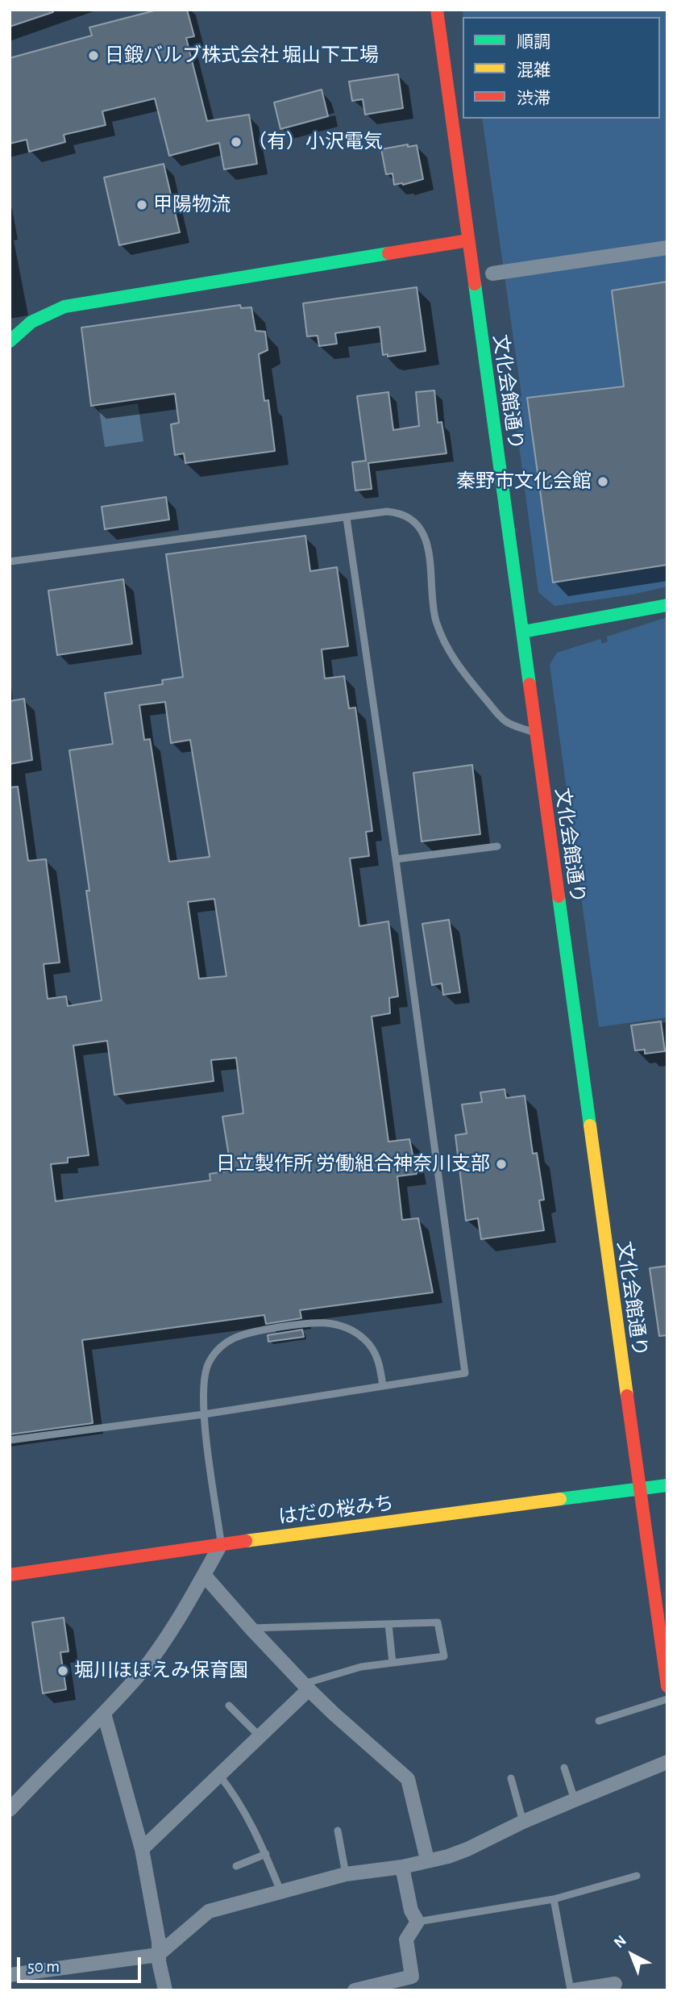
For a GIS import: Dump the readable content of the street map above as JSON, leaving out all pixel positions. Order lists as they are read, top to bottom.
{
  "streets": {
    "street": ["文化会館通り", "はだの桜みち"]
  },
  "crossings": [
    ["文化会館通り", "はだの桜みち"]
  ],
  "places": [
    "日鍛バルブ株式会社 堀山下工場",
    "（有）小沢電気",
    "甲陽物流",
    "秦野市文化会館",
    "日立製作所 労働組合神奈川支部",
    "堀川ほほえみ保育園"
  ],
  "legend": ["順調", "混雑", "渋滞"],
  "scale_bar": "50 m",
  "north": "top left"
}
